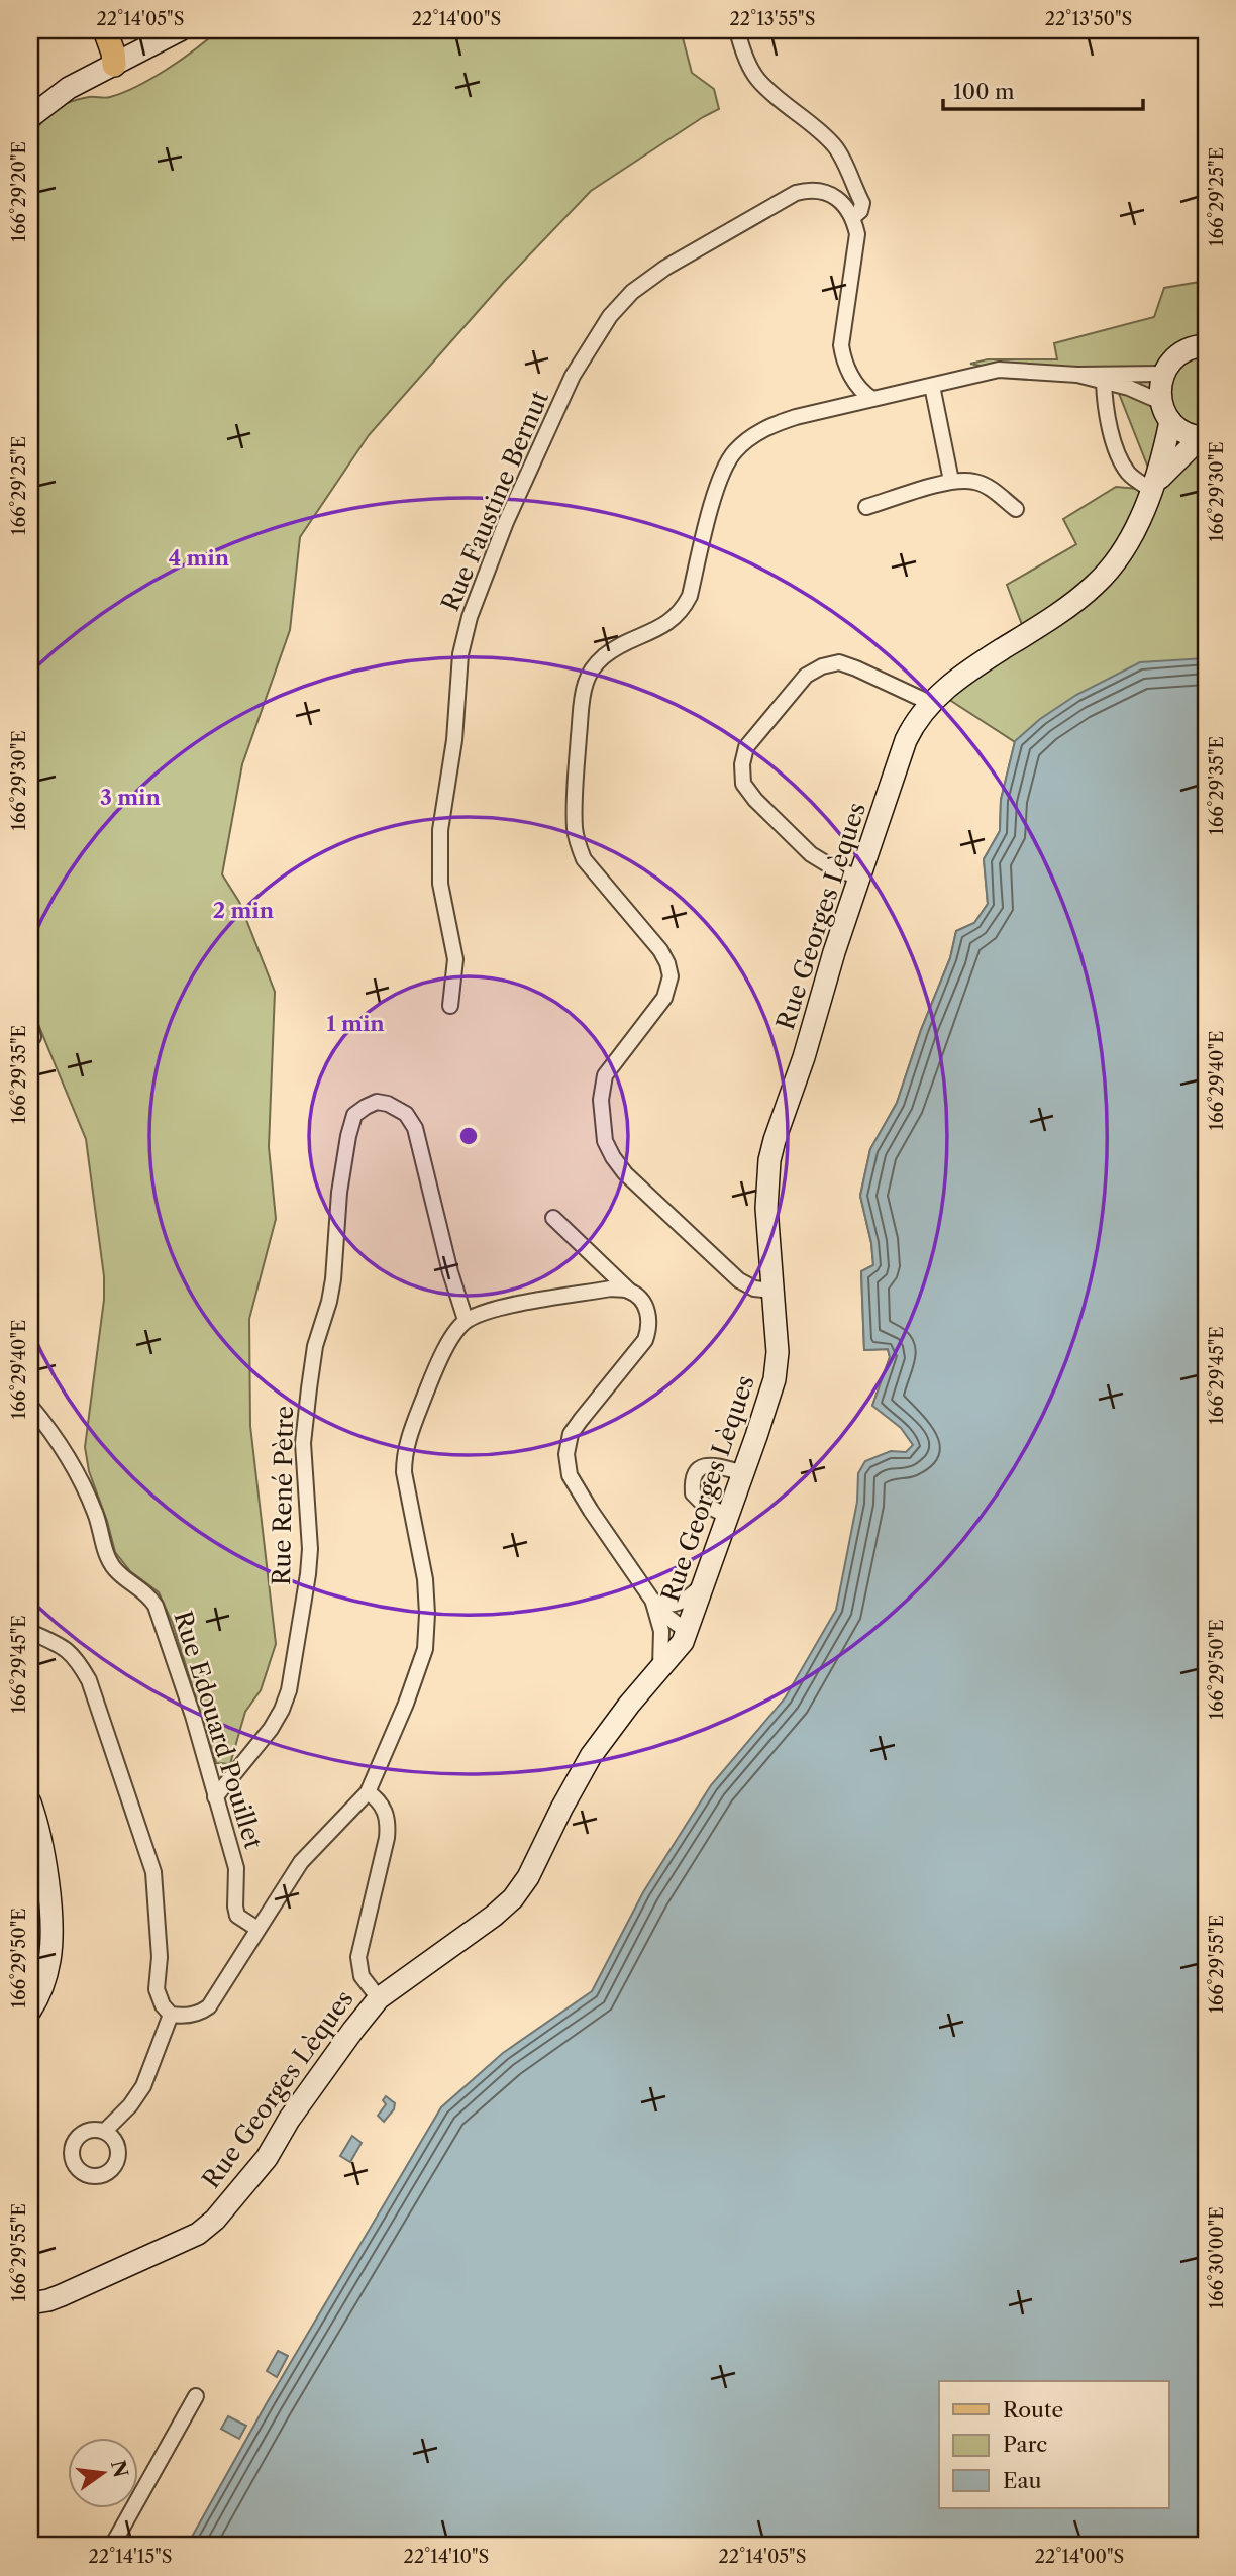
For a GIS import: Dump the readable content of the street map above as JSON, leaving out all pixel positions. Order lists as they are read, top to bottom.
{
  "streets": {
    "main road": ["Rue Georges Lèques"],
    "street": ["Rue Faustine Bernut", "Rue René Pètre", "Rue Edouard Pouillet"]
  },
  "crossings": [
    ["Rue René Pètre", "Rue Edouard Pouillet"]
  ],
  "legend": ["Route", "Parc", "Eau"],
  "scale_bar": "100 m",
  "north": "right",
  "coordinates": [
    "22°14'05\"S",
    "22°14'00\"S",
    "22°13'55\"S",
    "22°13'50\"S",
    "166°29'20\"E",
    "166°29'25\"E",
    "166°29'30\"E",
    "166°29'35\"E",
    "166°29'40\"E",
    "166°29'45\"E",
    "166°29'50\"E",
    "166°29'55\"E",
    "166°30'00\"E",
    "22°14'15\"S",
    "22°14'10\"S"
  ],
  "rings": [
    "4 min",
    "3 min",
    "2 min",
    "1 min"
  ]
}
